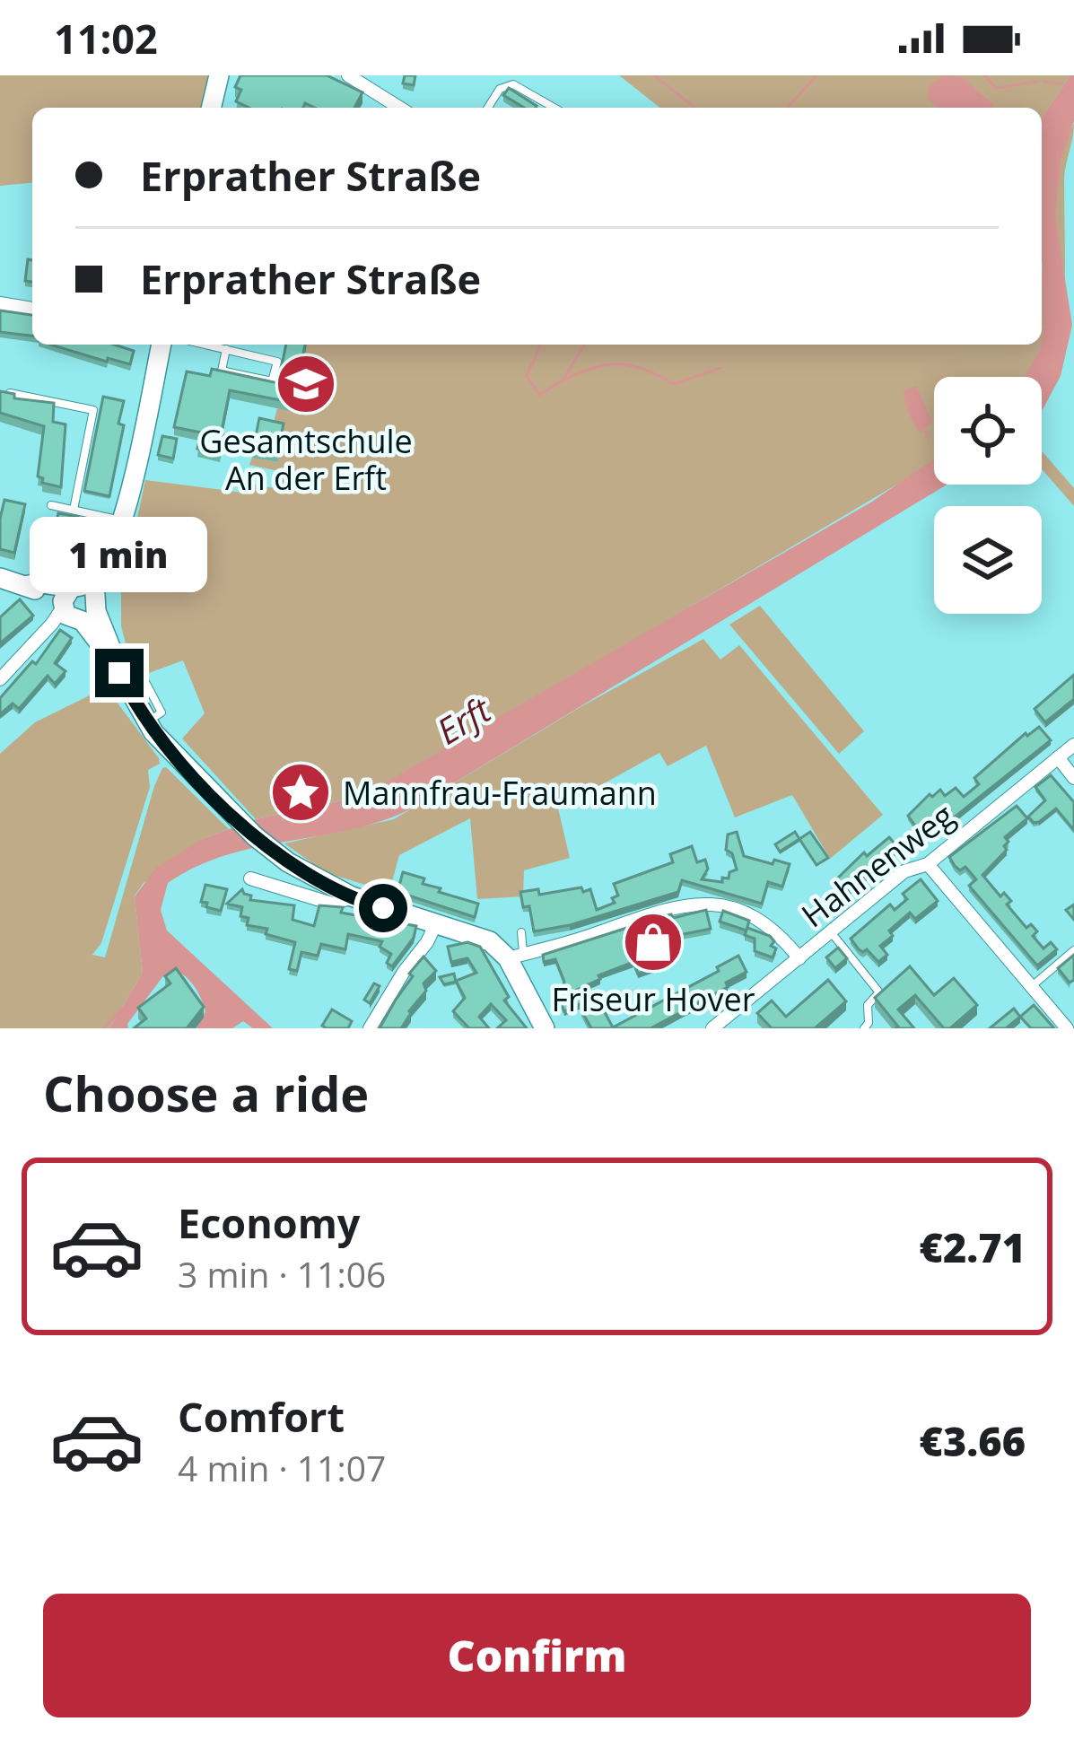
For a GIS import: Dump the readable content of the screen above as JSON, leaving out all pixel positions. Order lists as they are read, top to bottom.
{
  "streets": {
    "street": ["Hahnenweg"]
  },
  "water": ["Erft"],
  "places": {
    "school or university": ["Gesamtschule An der Erft"],
    "place": ["Mannfrau-Fraumann"],
    "shop": ["Friseur Hover"]
  },
  "page": {
    "status": "11:02",
    "banner": ["Erprather Straße", "Erprather Straße"],
    "bubble": "1 min",
    "heading": "Choose a ride",
    "list": [
      {
        "name": "Economy",
        "note": "3 min · 11:06",
        "value": "€2.71"
      },
      {
        "name": "Comfort",
        "note": "4 min · 11:07",
        "value": "€3.66"
      }
    ],
    "buttons": "Confirm"
  }
}
